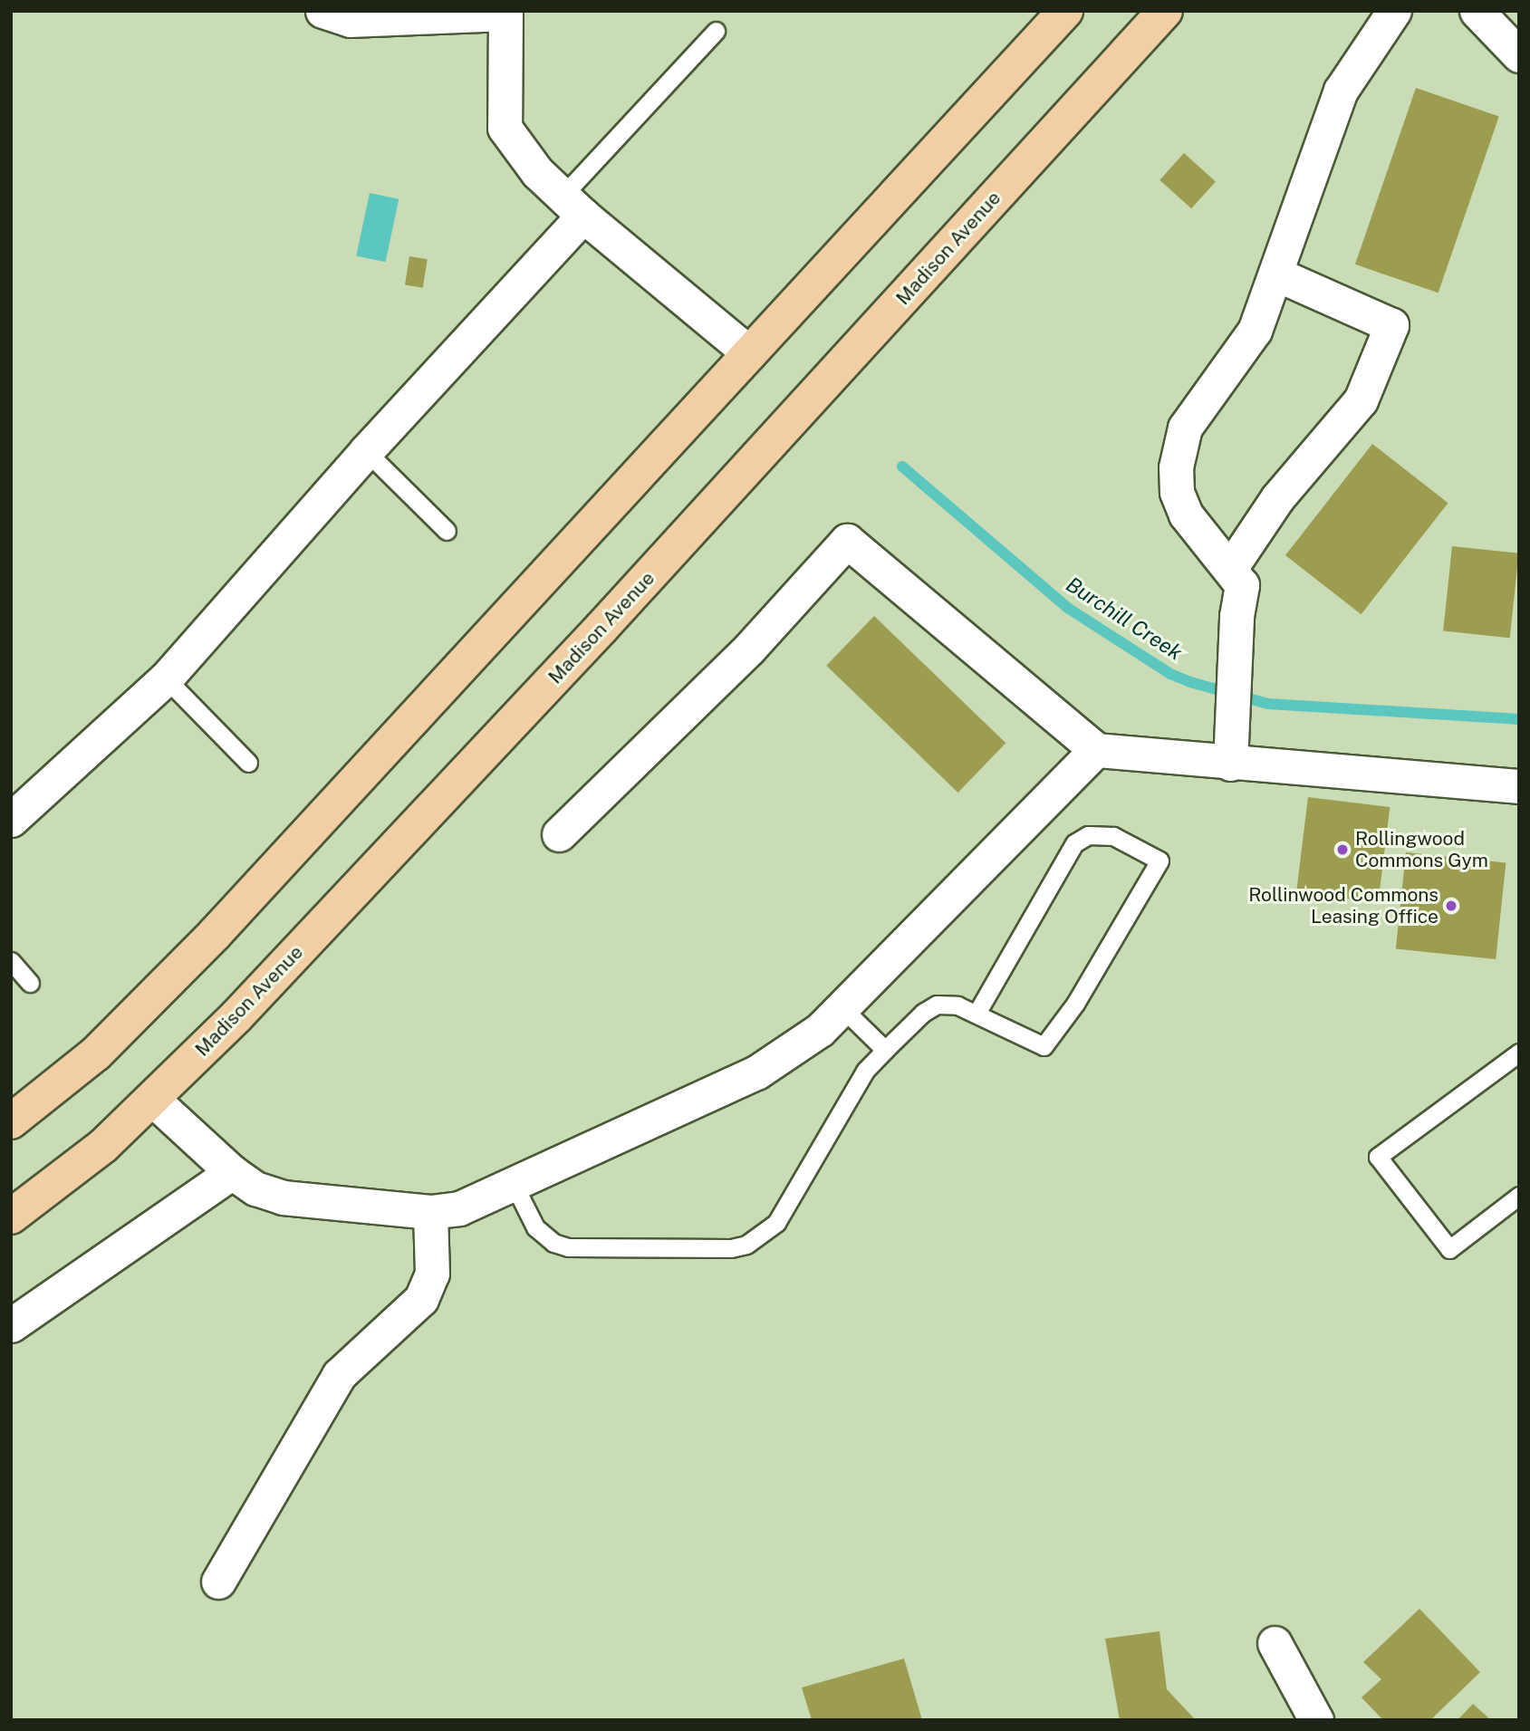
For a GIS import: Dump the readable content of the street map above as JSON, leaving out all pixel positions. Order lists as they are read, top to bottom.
{
  "streets": {
    "main road": ["Madison Avenue"]
  },
  "water": ["Burchill Creek"],
  "places": ["Rollingwood Commons Gym", "Rollinwood Commons Leasing Office"]
}
